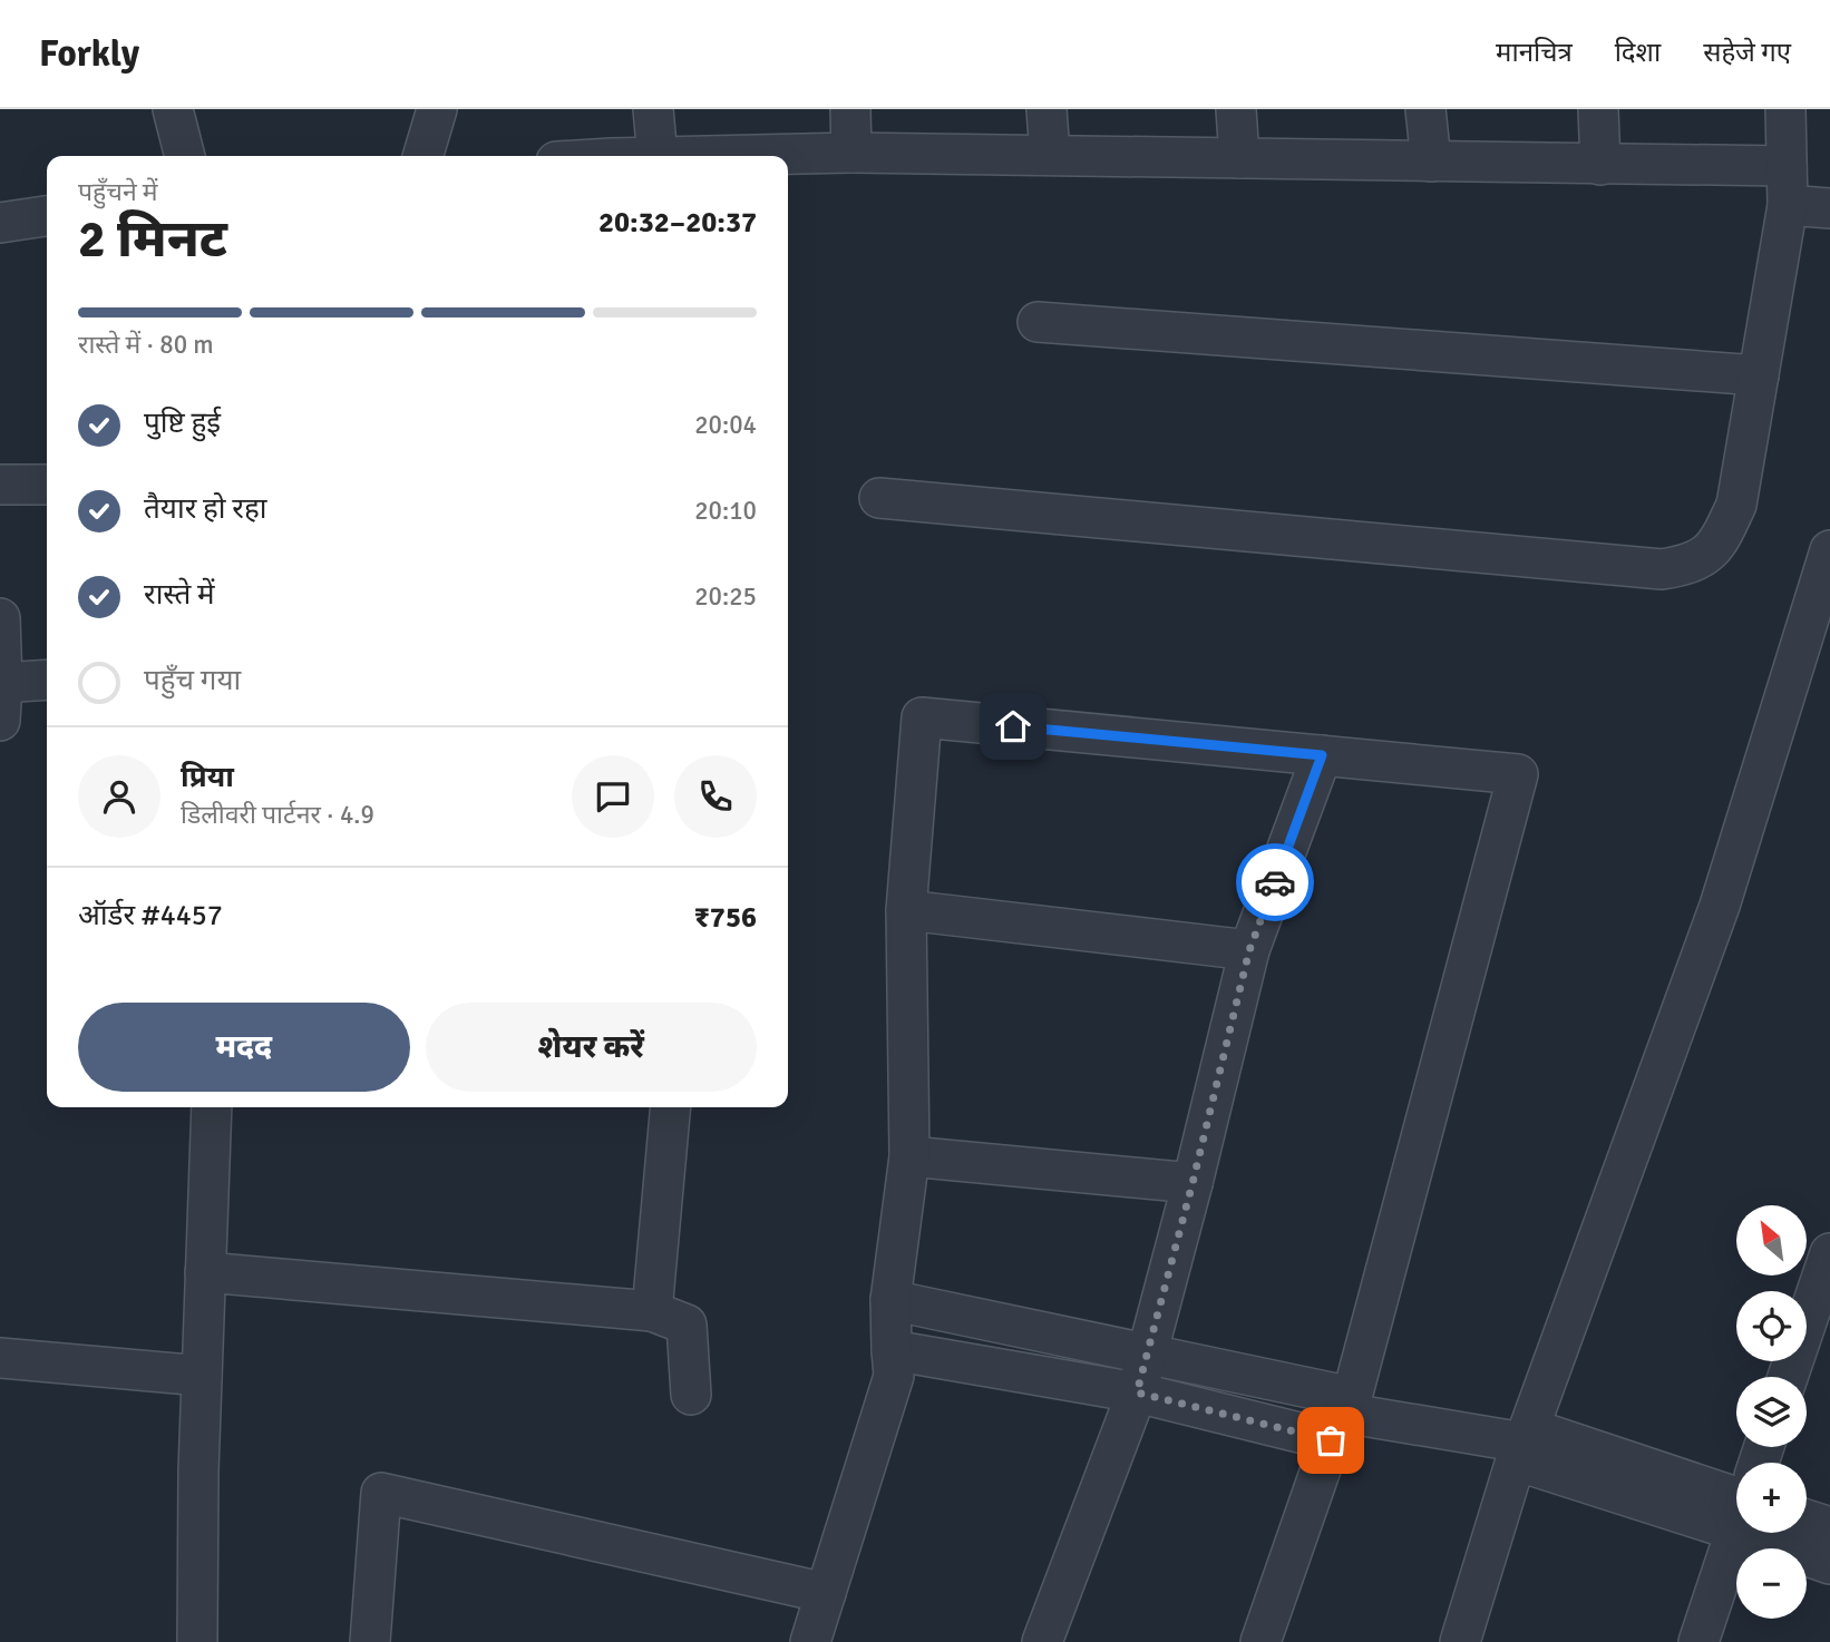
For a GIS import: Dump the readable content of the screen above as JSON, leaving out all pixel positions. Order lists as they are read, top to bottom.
{
  "north": "top left",
  "page": {
    "header": "Forkly",
    "nav": ["मानचित्र", "दिशा", "सहेजे गए"],
    "heading": ["2 मिनट", "पहुँचने में", "20:32–20:37"],
    "panel": [
      "प्रिया",
      "डिलीवरी पार्टनर · 4.9",
      "ऑर्डर #4457",
      "₹756"
    ],
    "bar": "रास्ते में · 80 m",
    "list": [
      ["पुष्टि हुई", "20:04"],
      ["तैयार हो रहा", "20:10"],
      ["रास्ते में", "20:25"],
      "पहुँच गया"
    ],
    "buttons": ["मदद", "शेयर करें"],
    "map_buttons": ["+", "−"]
  }
}
